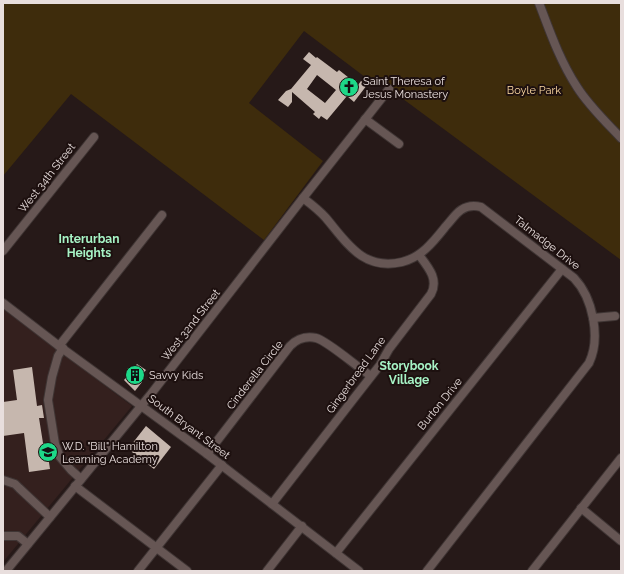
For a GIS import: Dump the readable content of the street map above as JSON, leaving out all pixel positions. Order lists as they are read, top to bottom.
{
  "streets": {
    "street": [
      "West 34th Street",
      "Talmadge Drive",
      "West 32nd Street",
      "Cinderella Circle",
      "Gingerbread Lane",
      "Burton Drive",
      "South Bryant Street"
    ]
  },
  "crossings": [
    ["Talmadge Drive", "West 32nd Street"],
    ["Talmadge Drive", "Gingerbread Lane"],
    ["Talmadge Drive", "Burton Drive"],
    ["West 32nd Street", "South Bryant Street"],
    ["Cinderella Circle", "Gingerbread Lane"],
    ["Cinderella Circle", "South Bryant Street"],
    ["Gingerbread Lane", "South Bryant Street"],
    ["Burton Drive", "South Bryant Street"]
  ],
  "districts": ["Interurban Heights", "Storybook Village"],
  "parks": ["Boyle Park"],
  "places": {
    "church": ["Saint Theresa of Jesus Monastery"],
    "building": ["Savvy Kids"],
    "school or university": ["W.D. \"Bill\" Hamilton Learning Academy"]
  }
}
